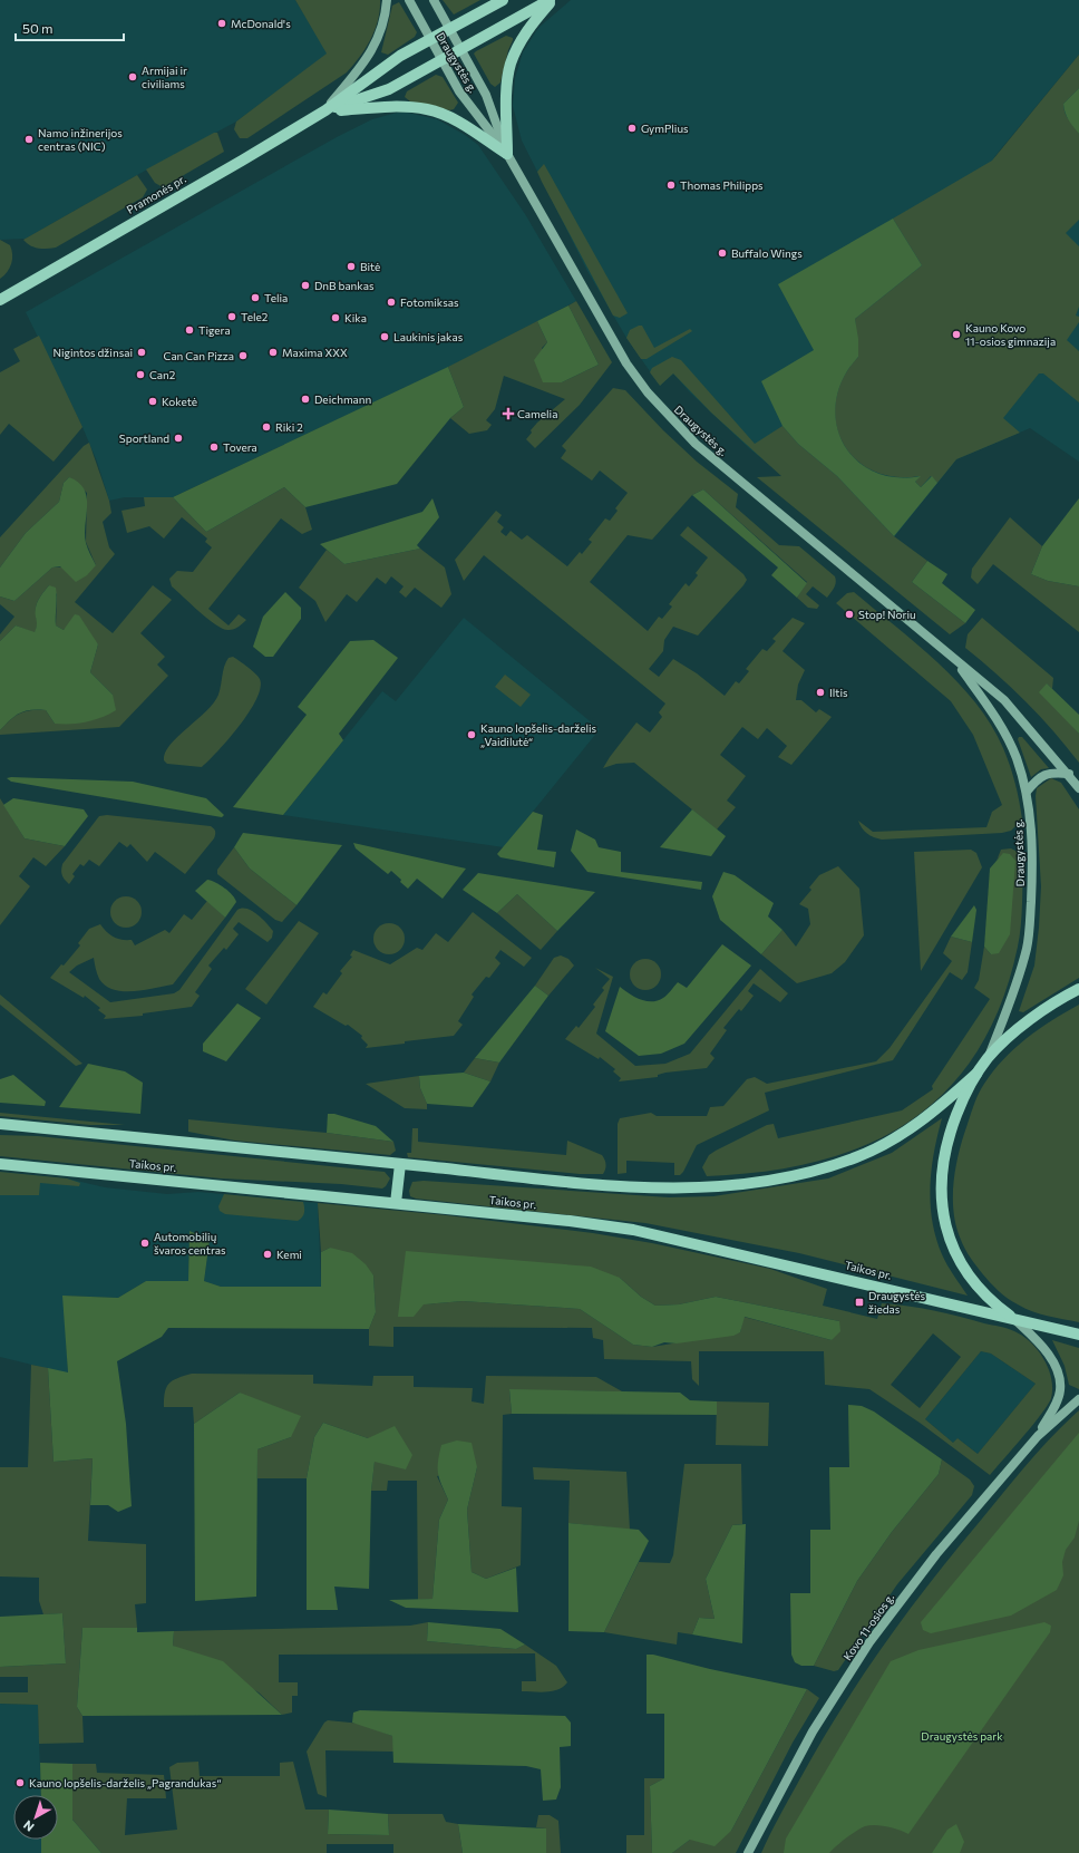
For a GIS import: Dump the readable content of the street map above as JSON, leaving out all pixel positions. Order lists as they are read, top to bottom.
{
  "streets": {
    "main road": [
      "Draugystės g.",
      "Pramonės pr.",
      "Taikos pr.",
      "Kovo 11-osios g."
    ]
  },
  "crossings": [
    ["Draugystės g.", "Pramonės pr."],
    ["Taikos pr.", "Kovo 11-osios g."]
  ],
  "parks": ["Draugystės park"],
  "places": {
    "other": [
      "McDonald's",
      "Armijai ir civiliams",
      "GymPlius",
      "Namo inžinerijos centras (NIC)",
      "Thomas Philipps",
      "Buffalo Wings",
      "Bitė",
      "DnB bankas",
      "Telia",
      "Fotomiksas",
      "Tele2",
      "Kika",
      "Tigera",
      "Kauno Kovo 11-osios gimnazija",
      "Laukinis jakas",
      "Nigintos džinsai",
      "Maxima XXX",
      "Can Can Pizza",
      "Can2",
      "Deichmann",
      "Koketė",
      "Riki 2",
      "Sportland",
      "Tovera",
      "Stop! Noriu",
      "Iltis",
      "Kauno lopšelis-darželis „Vaidilutė“",
      "Automobilių švaros centras",
      "Kemi",
      "Kauno lopšelis-darželis „Pagrandukas“"
    ],
    "health": ["Camelia"],
    "transit": ["Draugystės žiedas"]
  },
  "scale_bar": "50 m",
  "north": "bottom left"
}
